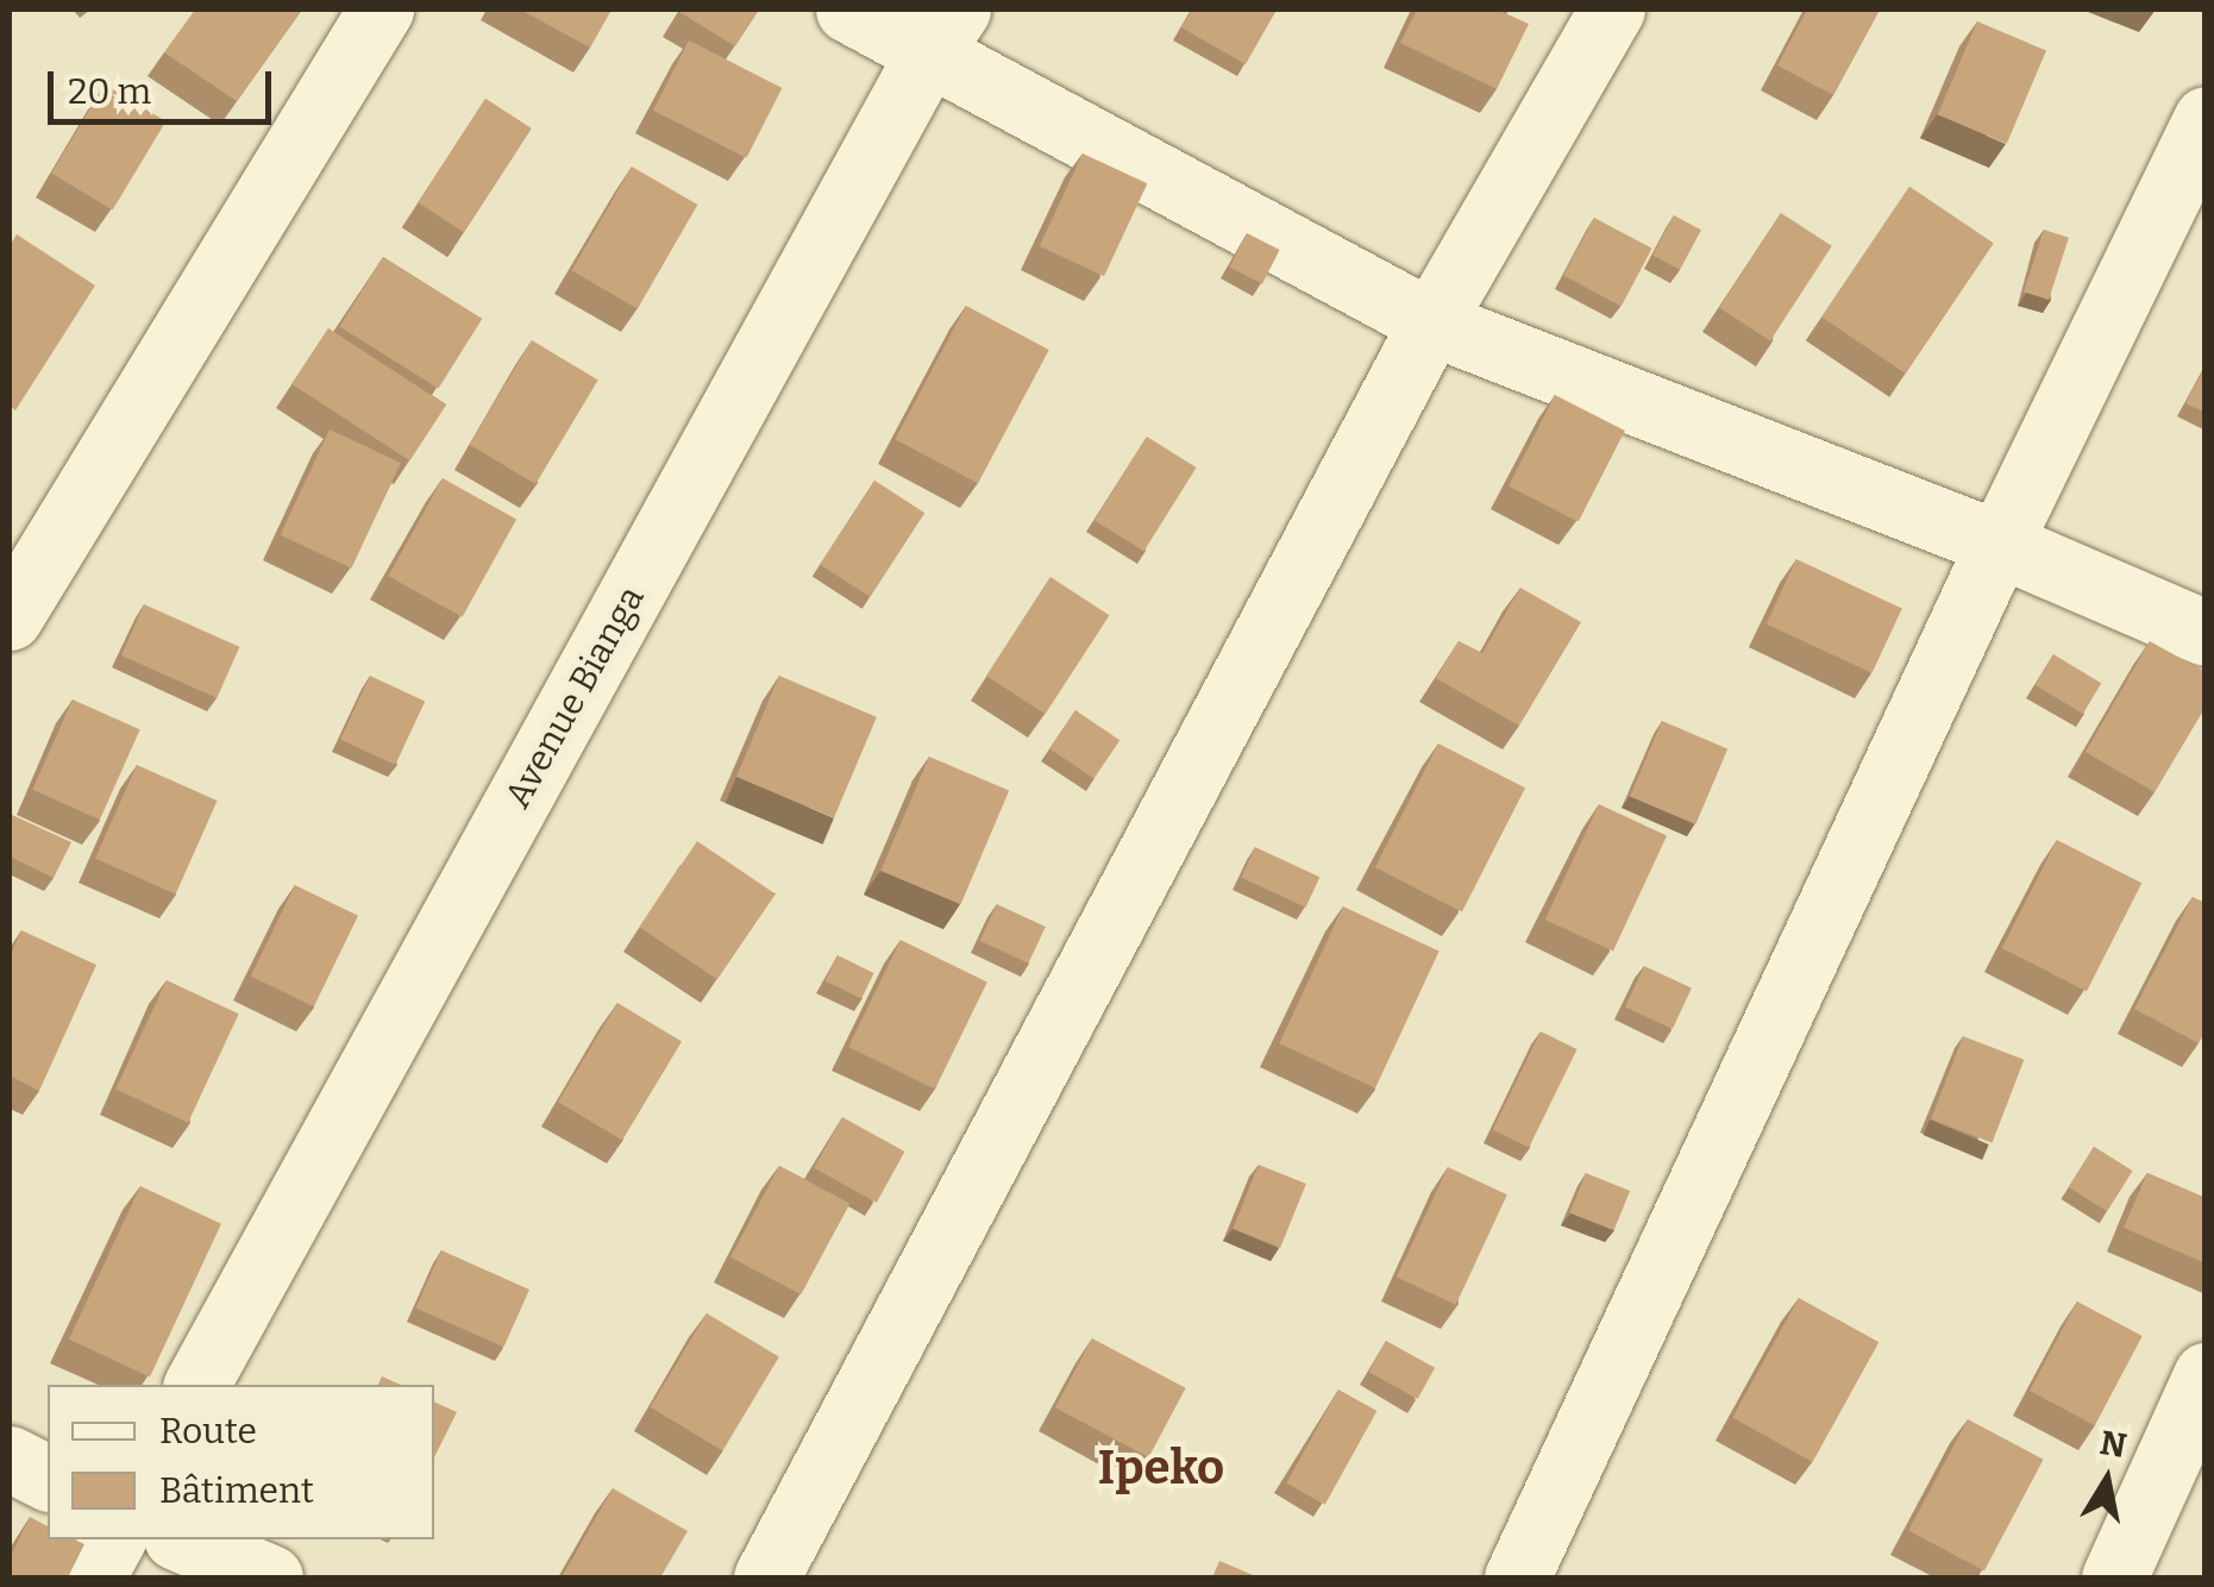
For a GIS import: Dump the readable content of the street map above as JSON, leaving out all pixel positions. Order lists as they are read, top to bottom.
{
  "streets": {
    "street": ["Avenue Bianga"]
  },
  "districts": ["Ipeko"],
  "legend": ["Route", "Bâtiment"],
  "scale_bar": "20 m",
  "north": "top"
}
